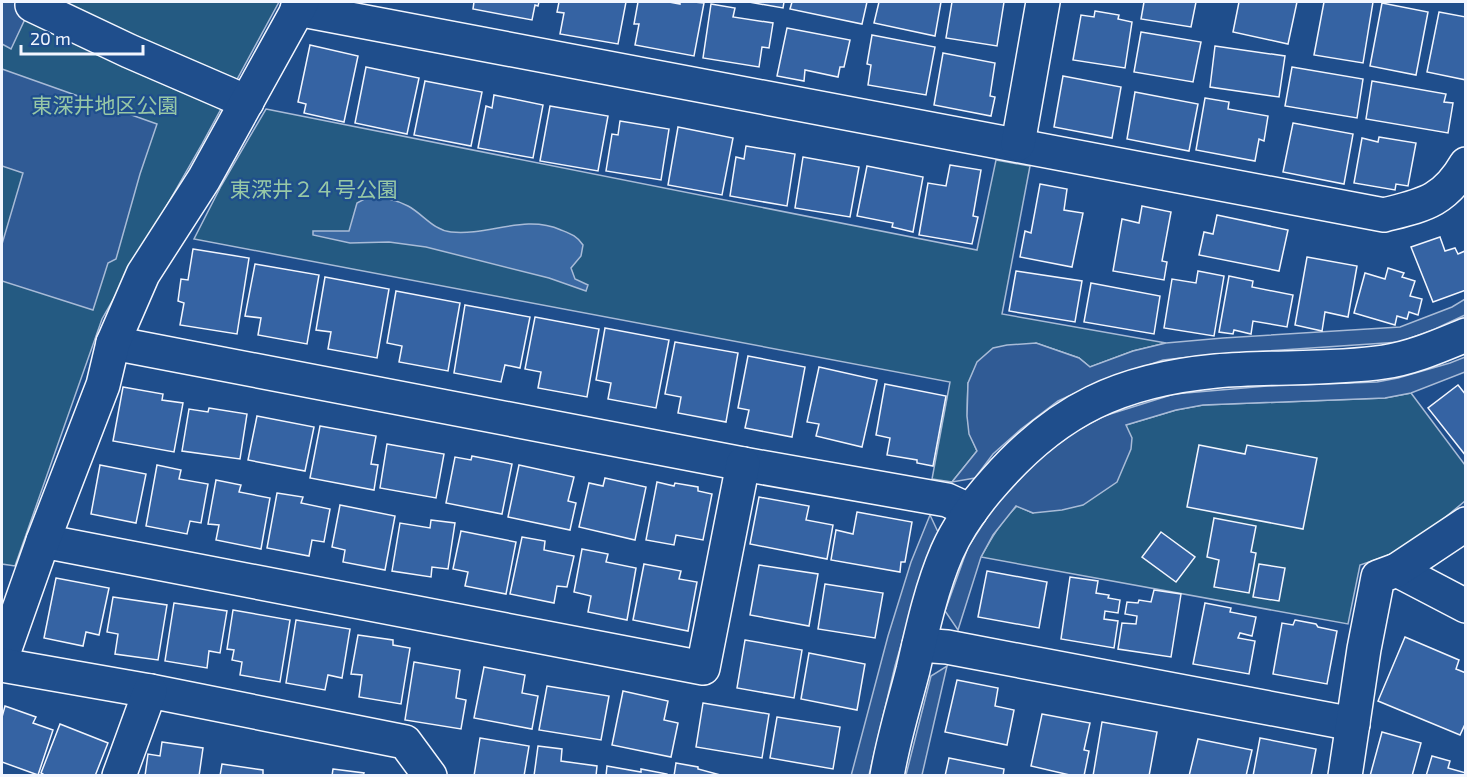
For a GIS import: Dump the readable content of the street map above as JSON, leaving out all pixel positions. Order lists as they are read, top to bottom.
{
  "parks": ["東深井地区公園", "東深井２４号公園"],
  "scale_bar": "20 m"
}
